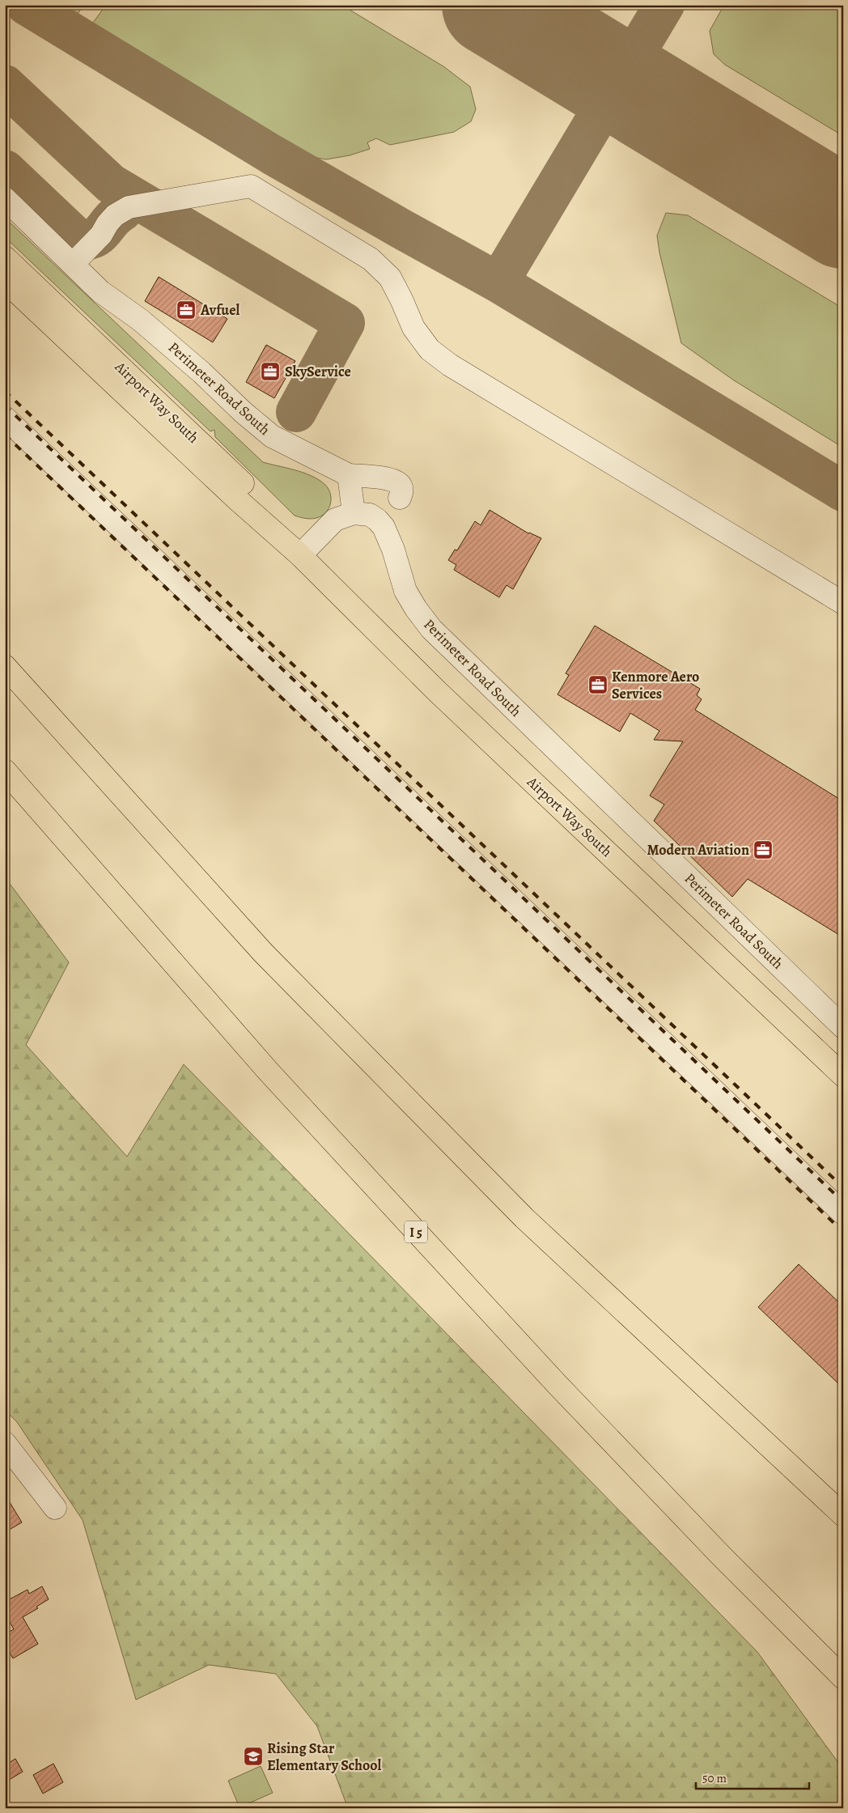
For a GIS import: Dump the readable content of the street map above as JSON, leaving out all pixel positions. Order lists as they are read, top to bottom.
{
  "streets": {
    "main road": ["Airport Way South", "I 5"],
    "street": ["Perimeter Road South"]
  },
  "places": {
    "office": [
      "Avfuel",
      "SkyService",
      "Kenmore Aero Services",
      "Modern Aviation"
    ],
    "school or university": ["Rising Star Elementary School"]
  },
  "scale_bar": "50 m"
}
